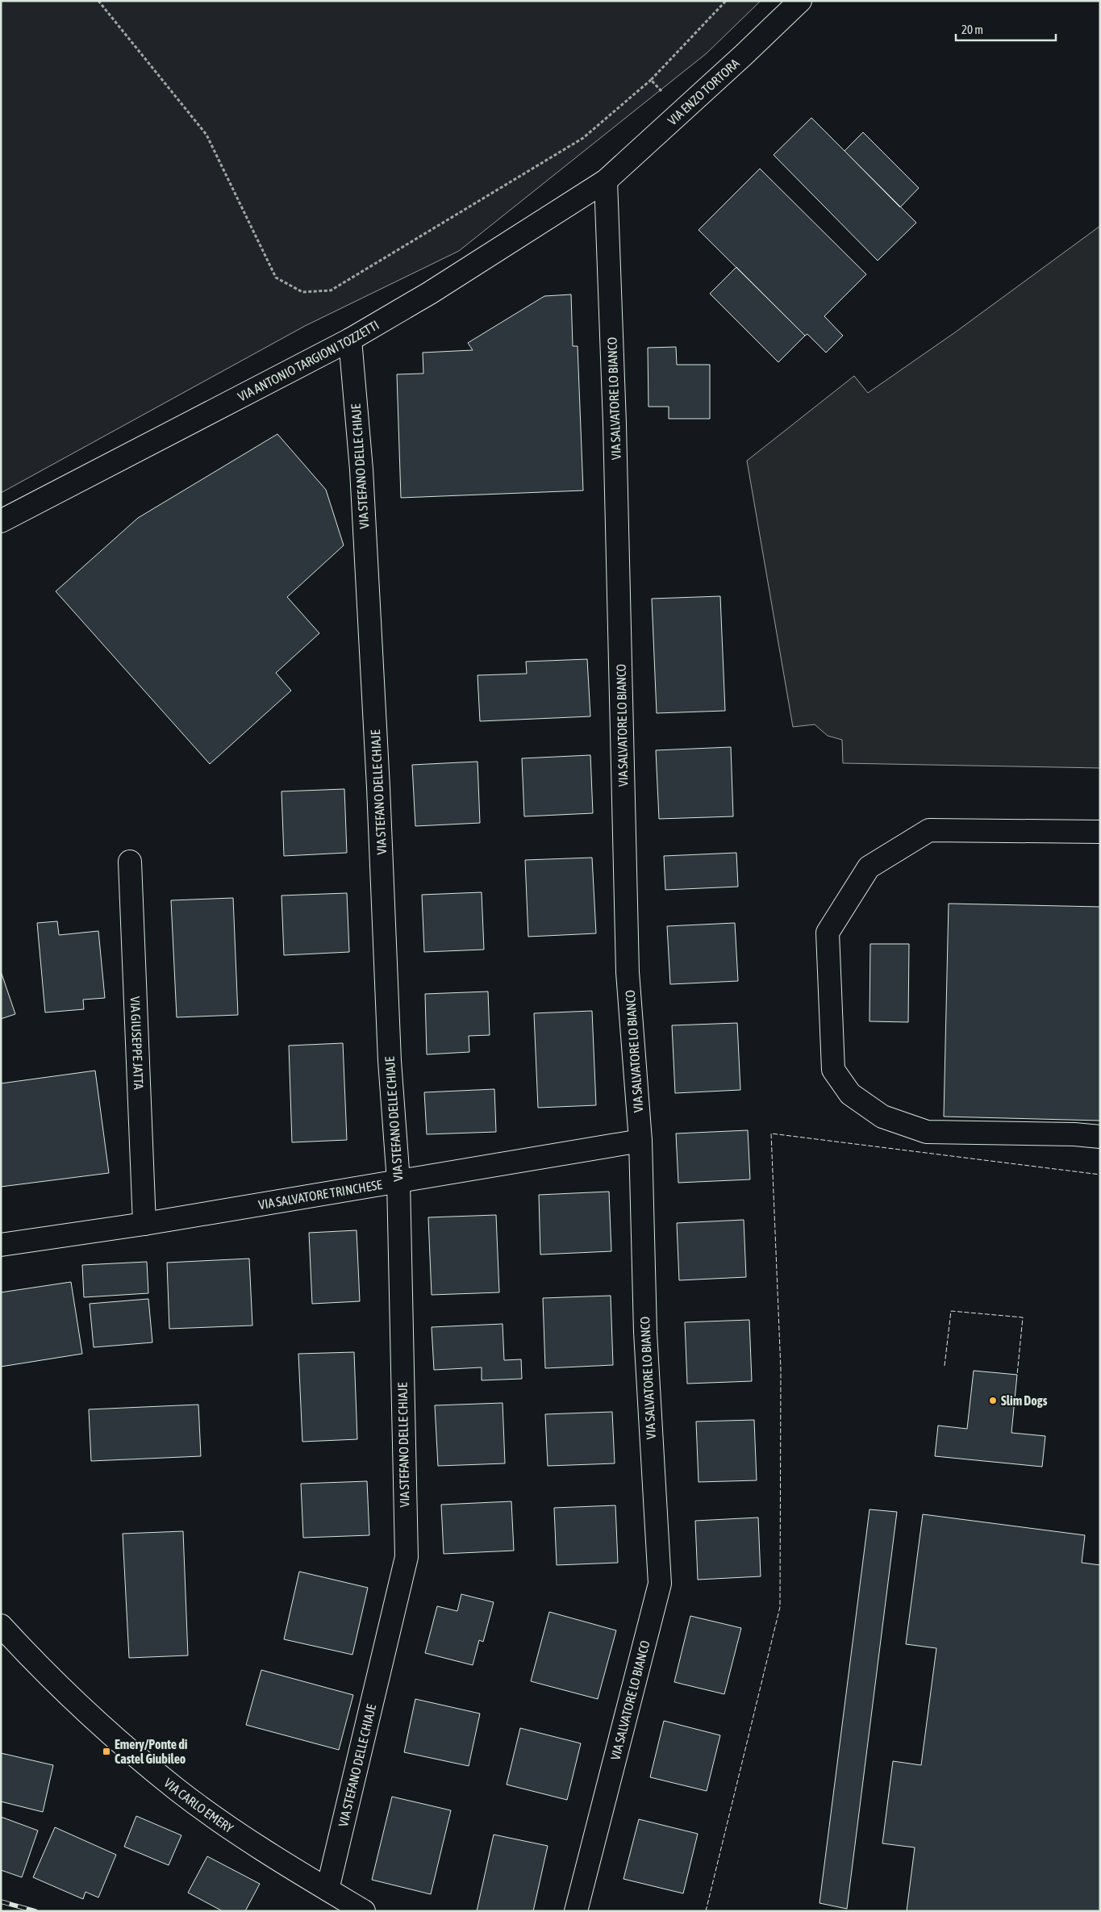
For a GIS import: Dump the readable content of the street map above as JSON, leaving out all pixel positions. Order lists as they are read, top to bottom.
{
  "streets": {
    "street": [
      "VIA ENZO TORTORA",
      "VIA ANTONIO TARGIONI TOZZETTI",
      "VIA SALVATORE LO BIANCO",
      "VIA STEFANO DELLE CHIAJE",
      "VIA GIUSEPPE JATTA",
      "VIA SALVATORE TRINCHESE",
      "VIA CARLO EMERY"
    ]
  },
  "crossings": [
    ["VIA ENZO TORTORA", "VIA ANTONIO TARGIONI TOZZETTI"],
    ["VIA ENZO TORTORA", "VIA SALVATORE LO BIANCO"],
    ["VIA ANTONIO TARGIONI TOZZETTI", "VIA SALVATORE LO BIANCO"],
    ["VIA ANTONIO TARGIONI TOZZETTI", "VIA STEFANO DELLE CHIAJE"],
    ["VIA SALVATORE LO BIANCO", "VIA SALVATORE TRINCHESE"],
    ["VIA STEFANO DELLE CHIAJE", "VIA SALVATORE TRINCHESE"],
    ["VIA STEFANO DELLE CHIAJE", "VIA CARLO EMERY"],
    ["VIA GIUSEPPE JATTA", "VIA SALVATORE TRINCHESE"]
  ],
  "places": {
    "other": ["Slim Dogs"],
    "transit": ["Emery/Ponte di Castel Giubileo"]
  },
  "scale_bar": "20 m"
}
